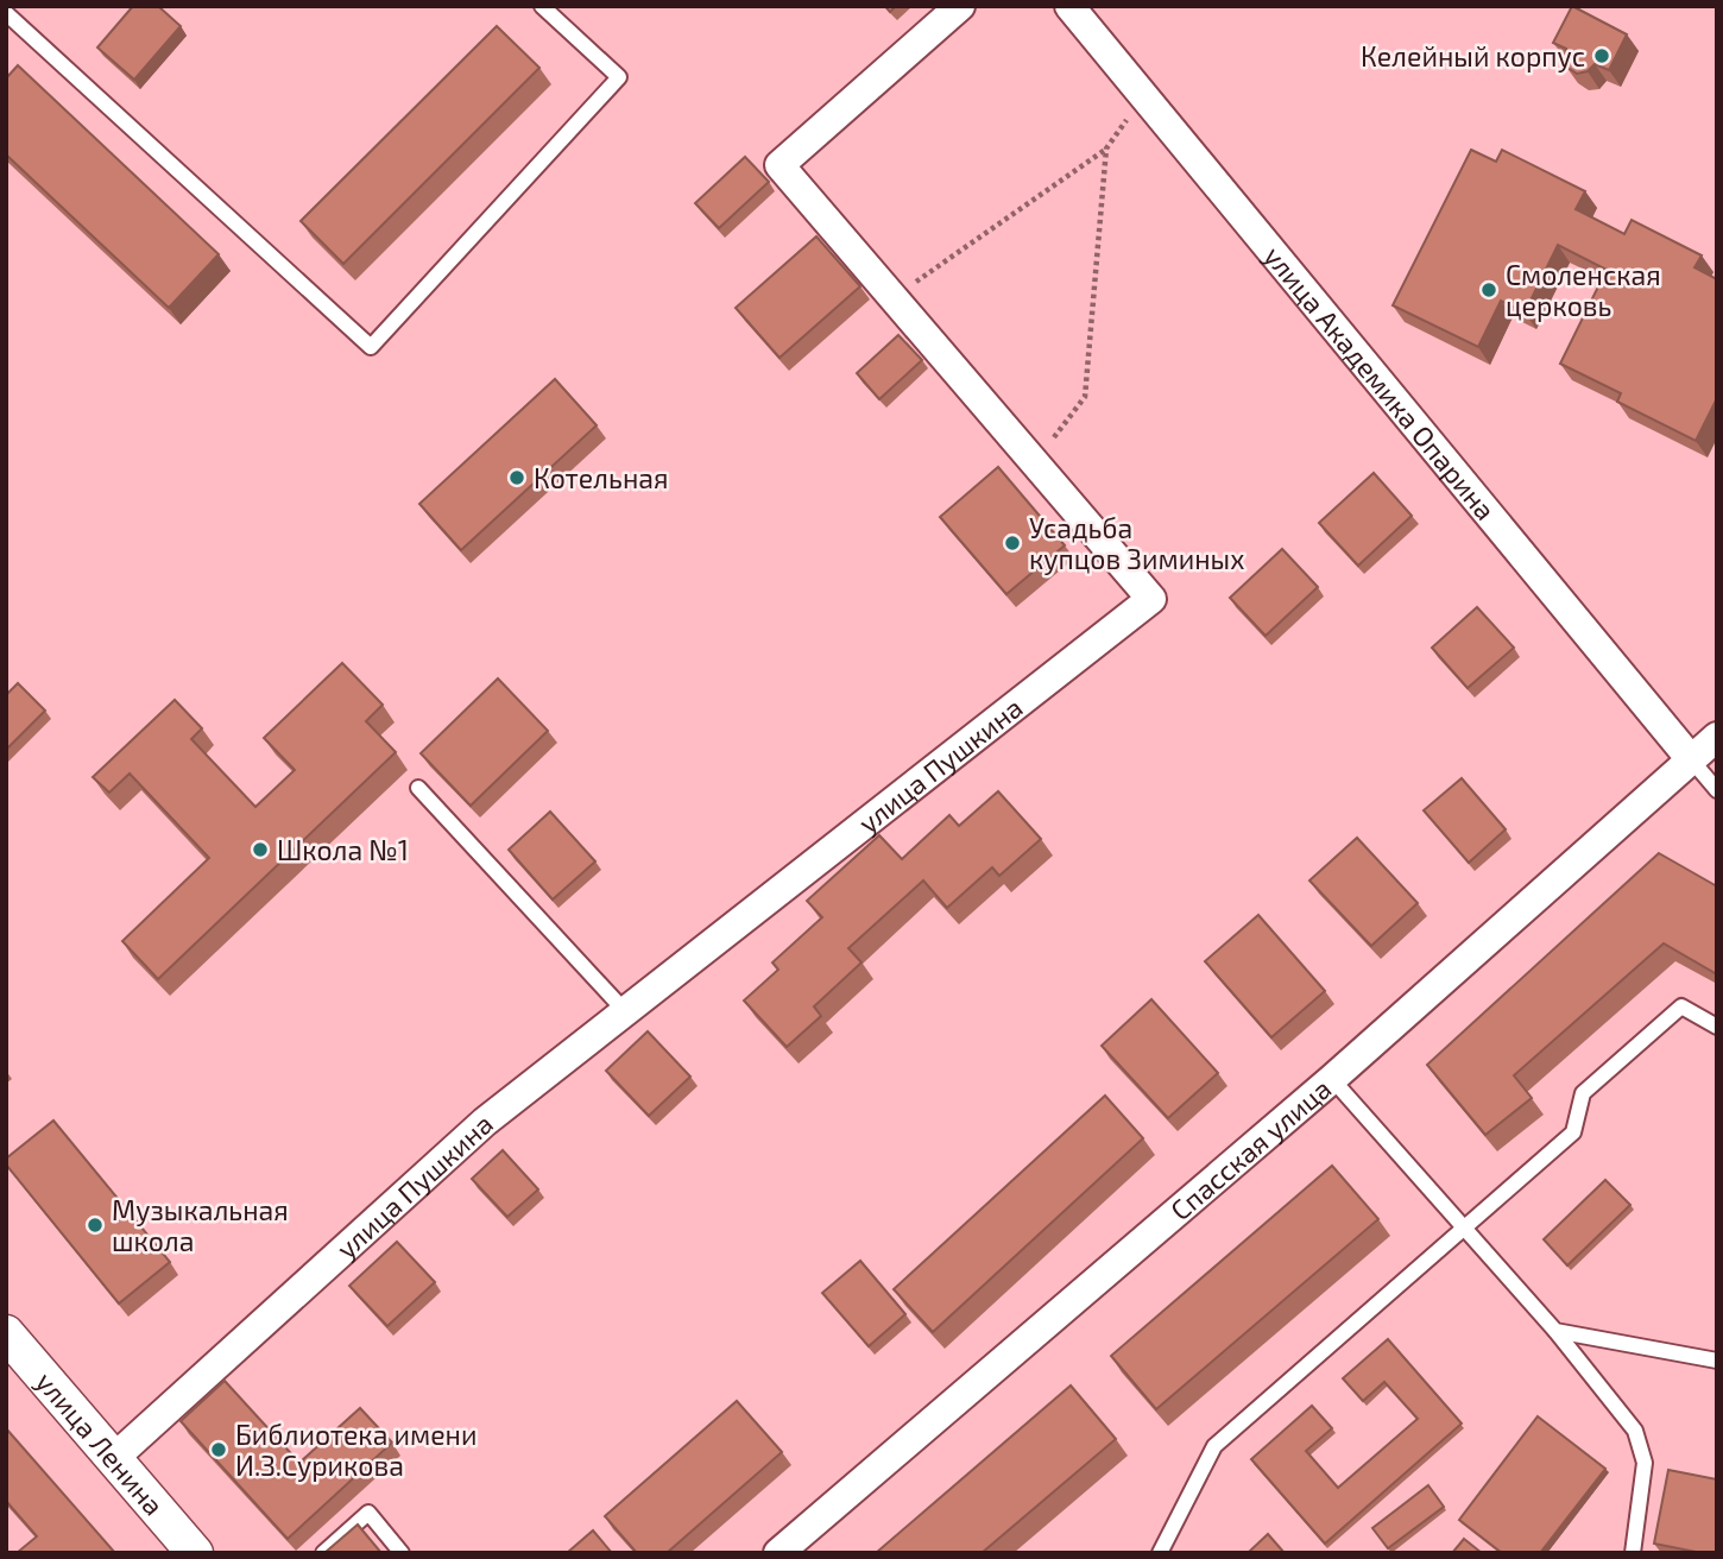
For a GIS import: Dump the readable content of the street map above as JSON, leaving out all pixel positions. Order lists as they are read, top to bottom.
{
  "streets": {
    "street": [
      "улица Академика Опарина",
      "улица Пушкина",
      "Спасская улица",
      "улица Ленина"
    ]
  },
  "crossings": [
    ["улица Академика Опарина", "Спасская улица"],
    ["улица Пушкина", "улица Ленина"]
  ],
  "places": [
    "Келейный корпус",
    "Смоленская церковь",
    "Котельная",
    "Усадьба купцов Зиминых",
    "Школа №1",
    "Музыкальная школа",
    "Библиотека имени И.З.Сурикова"
  ]
}
